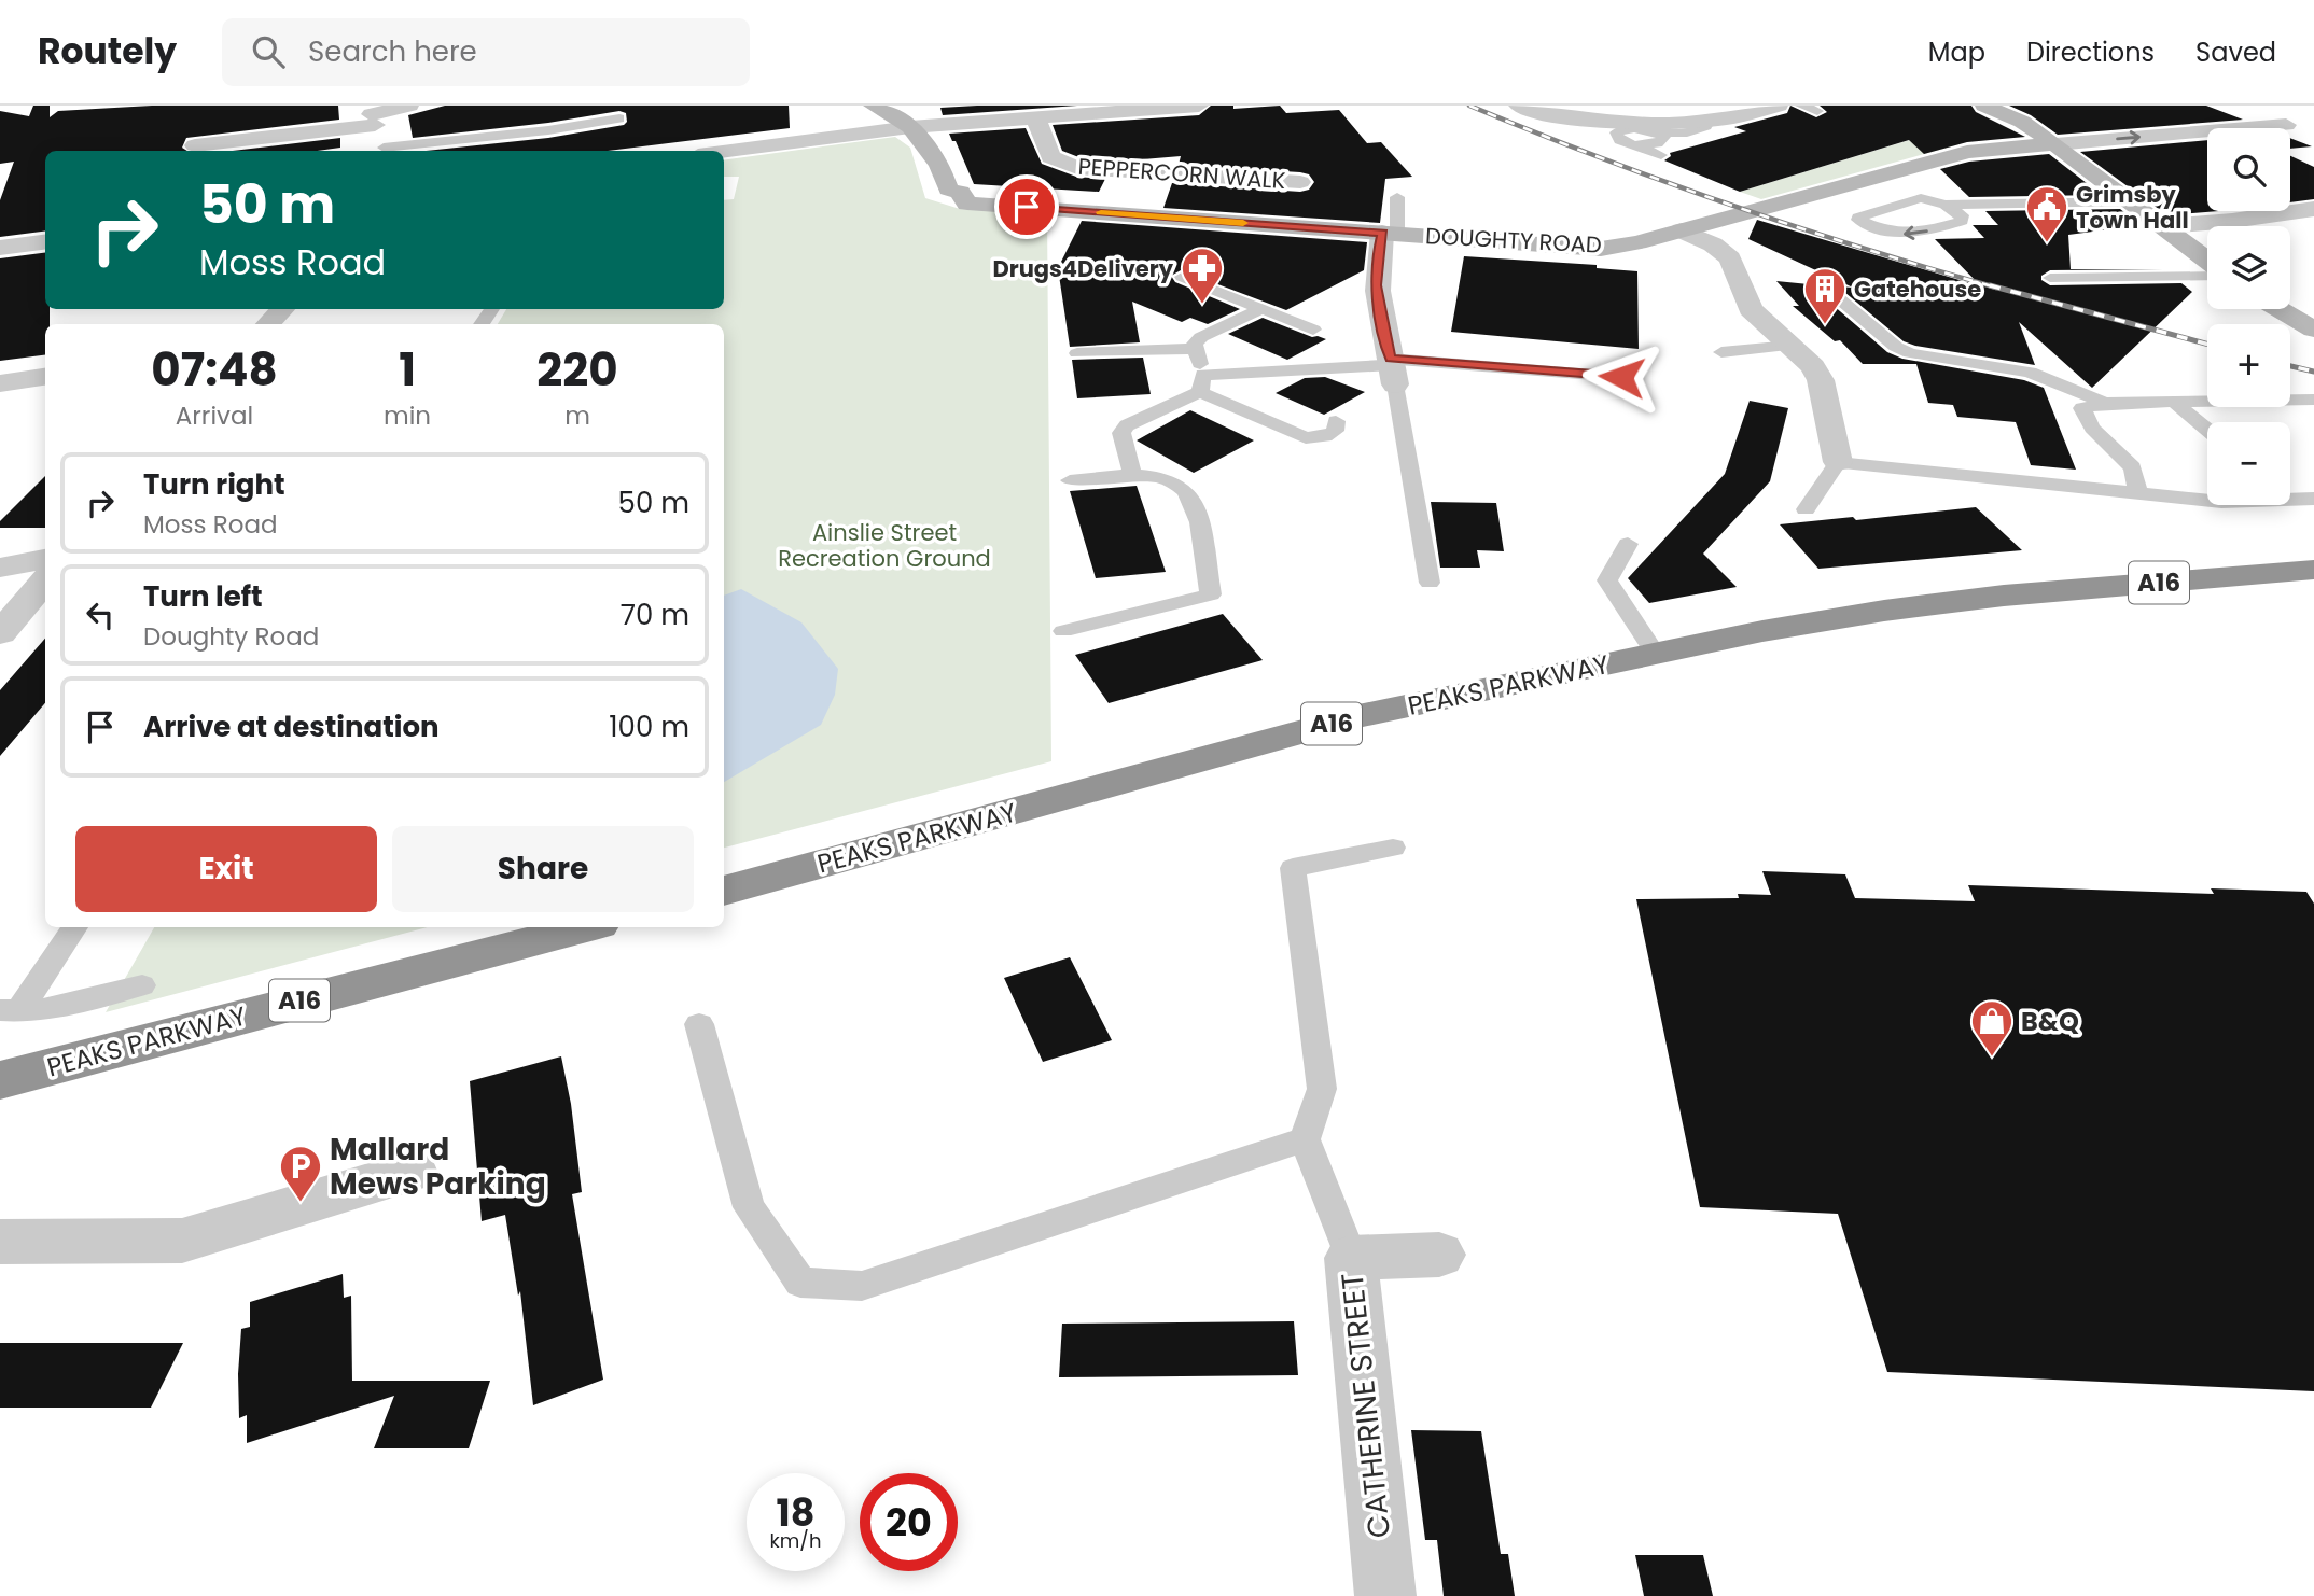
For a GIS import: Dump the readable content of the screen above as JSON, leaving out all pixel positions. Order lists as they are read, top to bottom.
{
  "streets": {
    "highway": ["A16", "PEAKS PARKWAY"],
    "street": ["PEPPERCORN WALK", "DOUGHTY ROAD", "CATHERINE STREET"]
  },
  "parks": ["Ainslie Street Recreation Ground"],
  "places": {
    "public building": ["Grimsby Town Hall"],
    "pharmacy": ["Drugs4Delivery"],
    "building": ["Gatehouse"],
    "shop": ["B&Q"],
    "parking": ["Mallard Mews Parking"]
  },
  "page": {
    "header": "Routely",
    "search": "Search here",
    "nav": ["Map", "Directions", "Saved"],
    "map_buttons": ["+", "−"],
    "turn": ["50 m", "Moss Road"],
    "eta": [
      "07:48",
      "Arrival",
      "1",
      "min",
      "220",
      "m"
    ],
    "list": [
      {
        "name": "Turn right",
        "note": "Moss Road",
        "value": "50 m"
      },
      {
        "name": "Turn left",
        "note": "Doughty Road",
        "value": "70 m"
      },
      {
        "name": "Arrive at destination",
        "value": "100 m"
      }
    ],
    "buttons": ["Exit", "Share"],
    "speed": "18 km/h",
    "limit": "20"
  }
}
